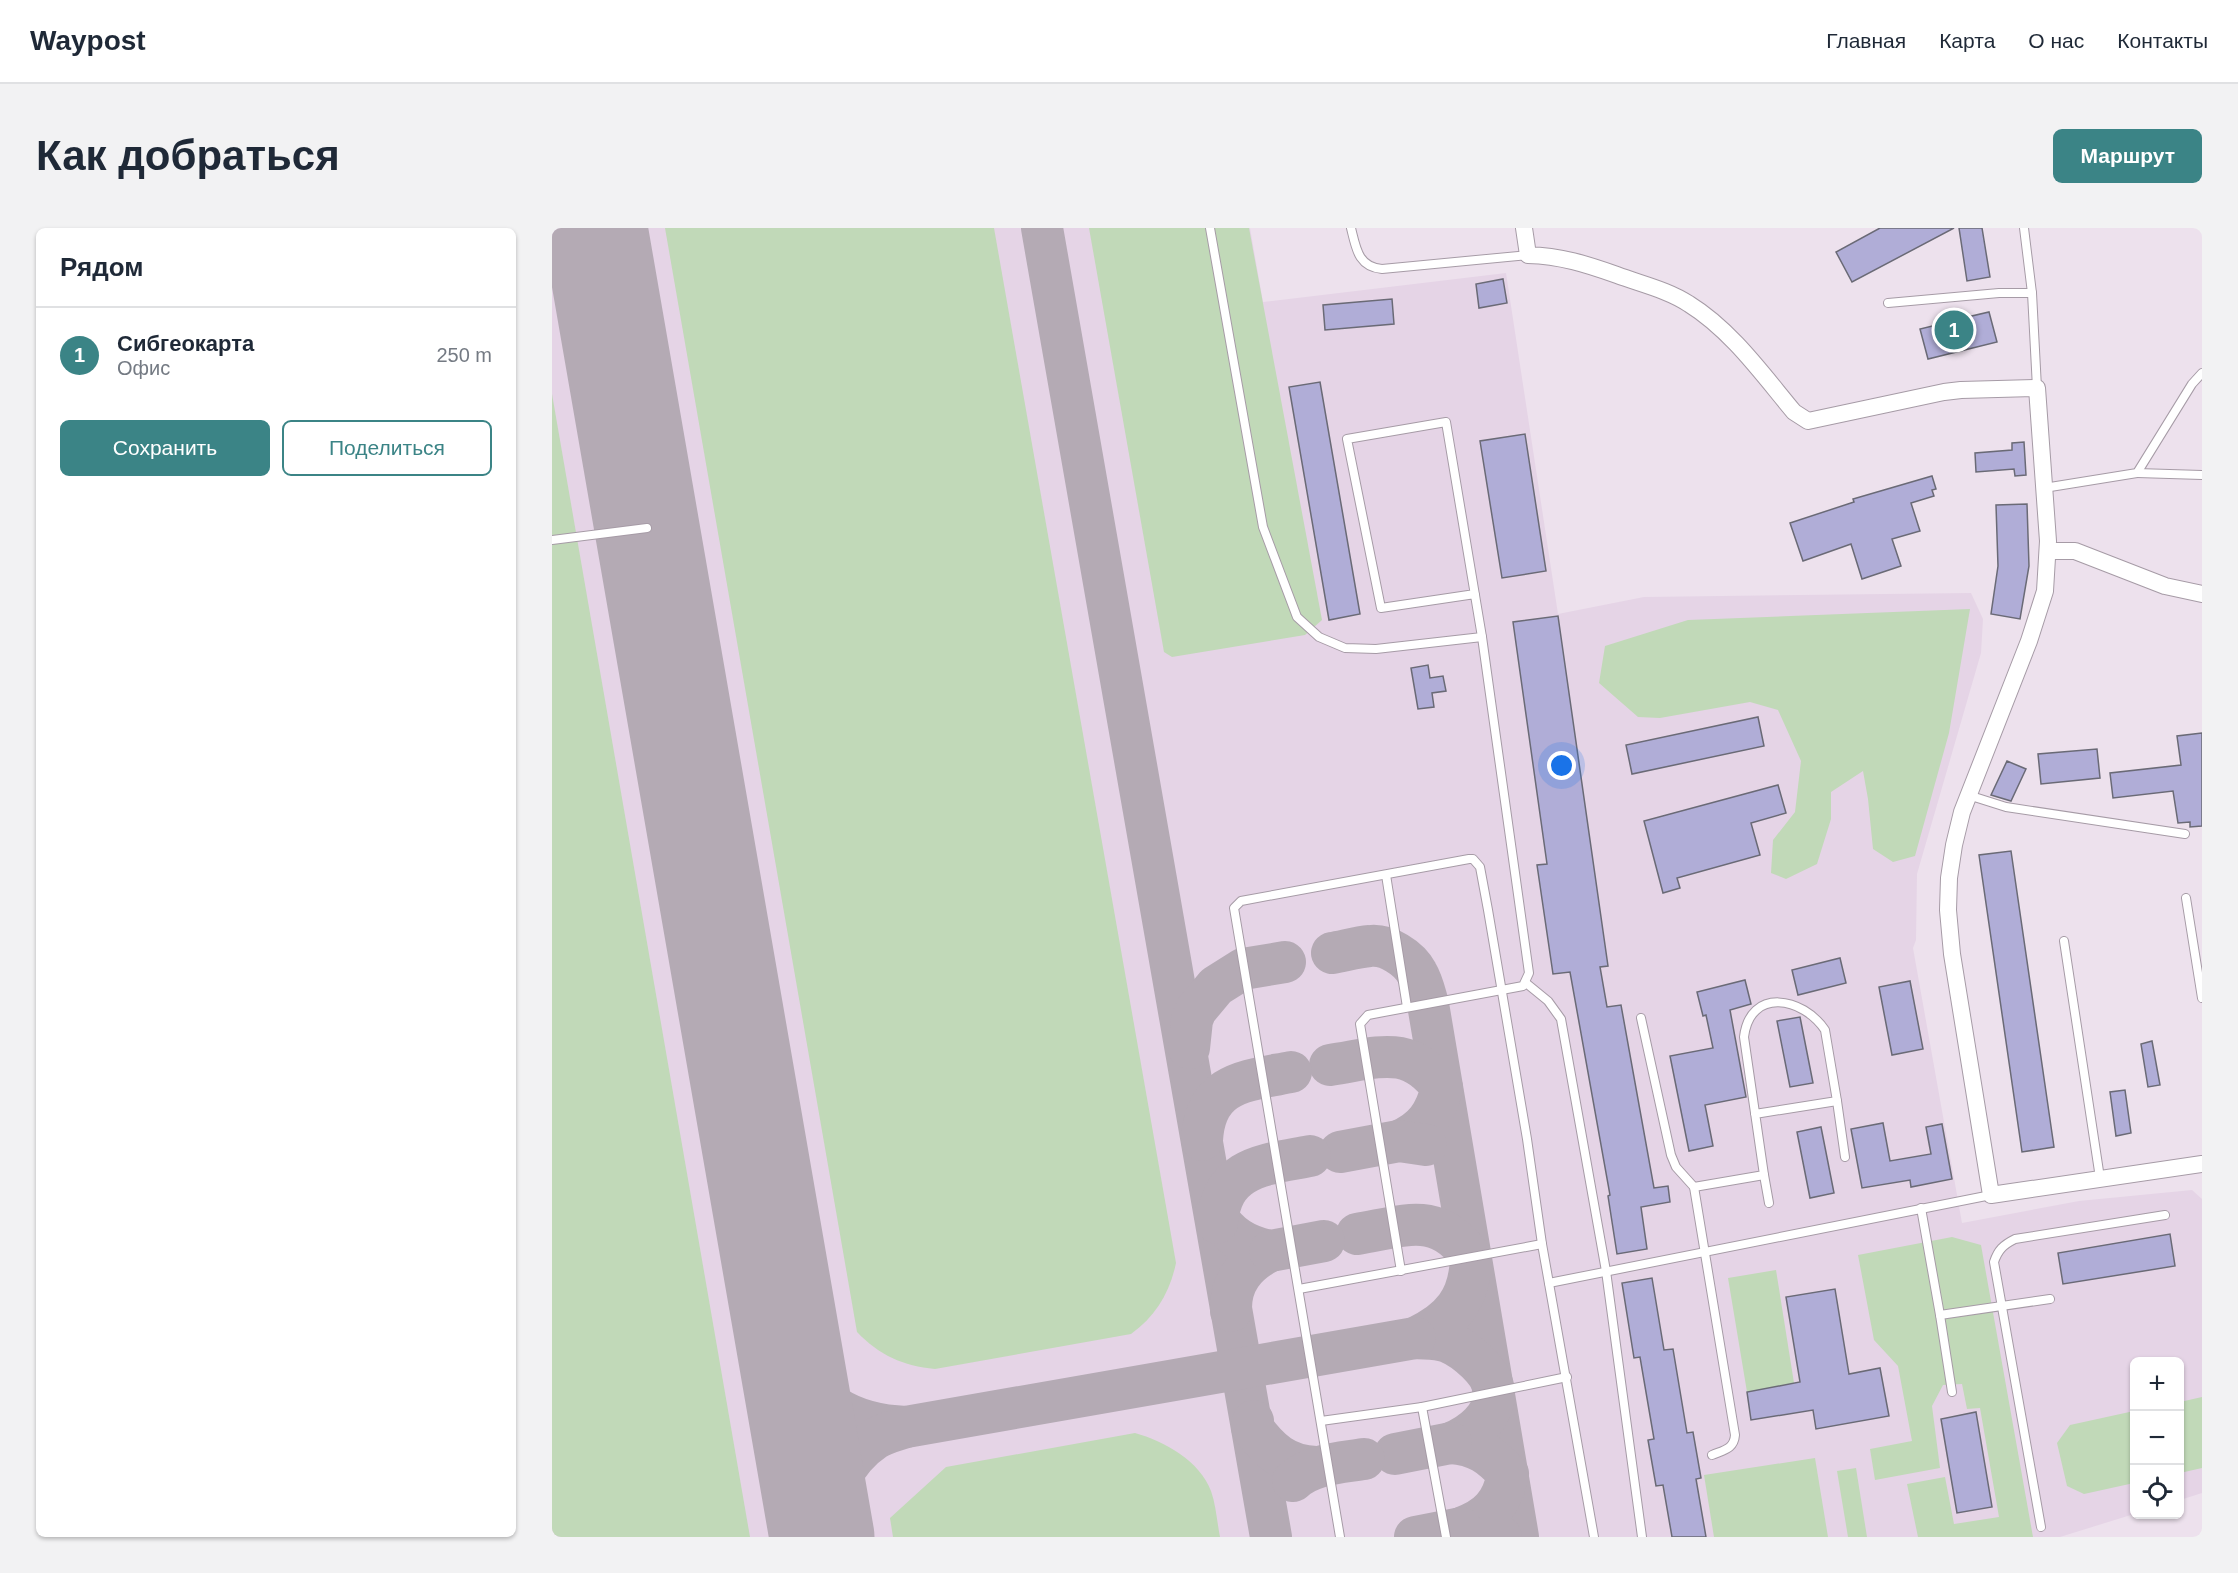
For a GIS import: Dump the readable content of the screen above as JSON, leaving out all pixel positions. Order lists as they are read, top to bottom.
{
  "page": {
    "header": "Waypost",
    "nav": [
      "Главная",
      "Карта",
      "О нас",
      "Контакты"
    ],
    "buttons": [
      "Маршрут",
      ["Сохранить", "Поделиться"]
    ],
    "title": "Как добраться",
    "heading": "Рядом",
    "list": [
      {
        "mark": "1",
        "name": "Сибгеокарта",
        "note": "Офис",
        "value": "250 m"
      }
    ],
    "pins": "1",
    "map_buttons": ["+", "−"]
  }
}
